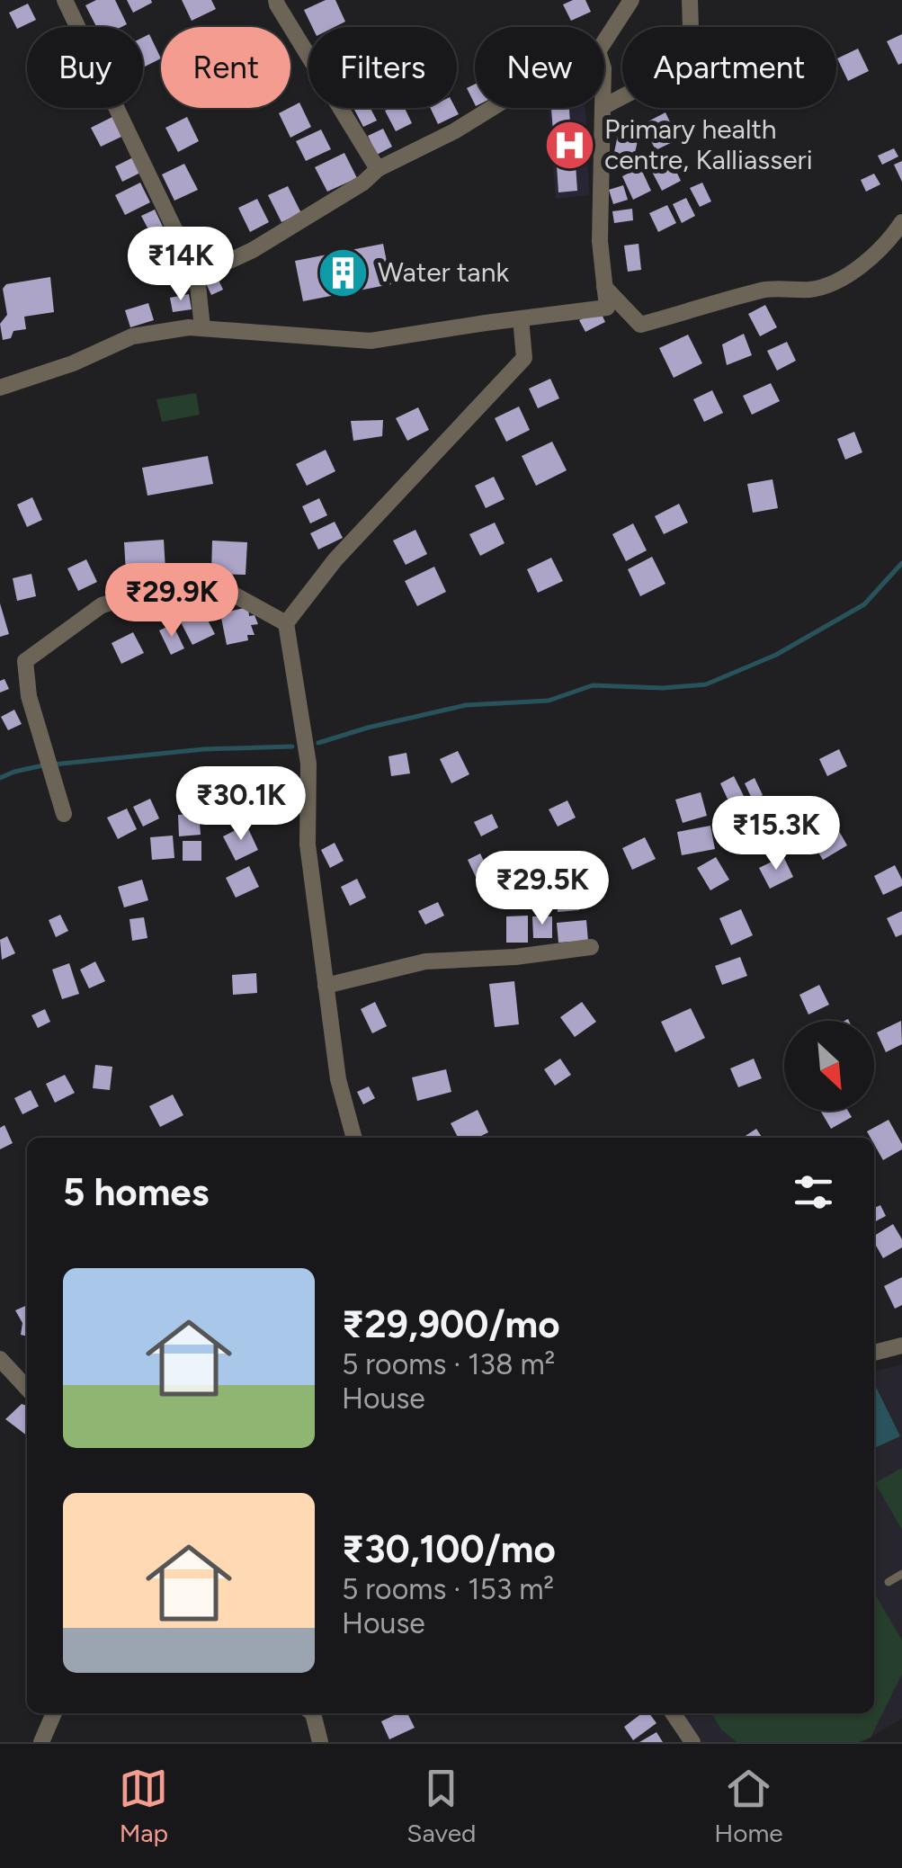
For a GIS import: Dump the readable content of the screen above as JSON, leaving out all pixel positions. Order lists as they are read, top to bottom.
{
  "places": {
    "hospital": ["Primary health centre, Kalliasseri"],
    "building": ["Water tank"]
  },
  "north": "bottom right",
  "page": {
    "chip": [
      "Buy",
      "Rent",
      "Filters",
      "New",
      "Apartment"
    ],
    "price": [
      "₹14K",
      "₹29.9K",
      "₹30.1K",
      "₹15.3K",
      "₹29.5K"
    ],
    "heading": "5 homes",
    "list": [
      {
        "name": "₹29,900/mo",
        "note": "5 rooms · 138 m² · House"
      },
      {
        "name": "₹30,100/mo",
        "note": "5 rooms · 153 m² · House"
      }
    ],
    "tabs": ["Map", "Saved", "Home"]
  }
}
